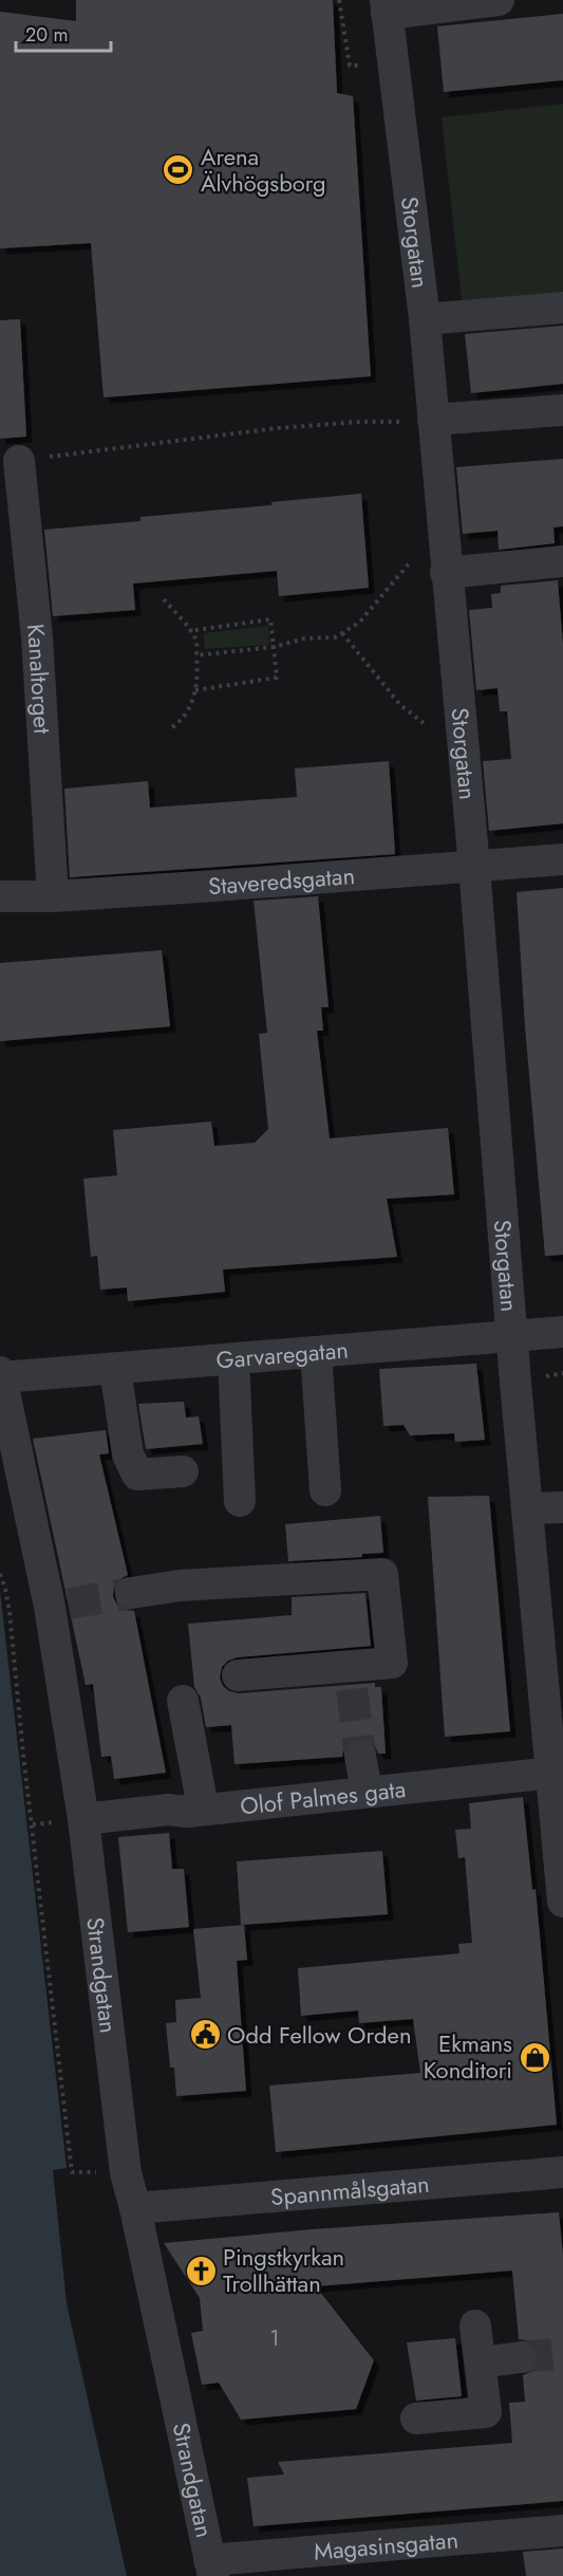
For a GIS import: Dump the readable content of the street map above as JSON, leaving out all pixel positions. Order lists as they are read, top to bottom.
{
  "streets": {
    "street": [
      "Storgatan",
      "Kanaltorget",
      "Staveredsgatan",
      "Garvaregatan",
      "Olof Palmes gata",
      "Strandgatan",
      "Spannmålsgatan",
      "Magasinsgatan"
    ]
  },
  "crossings": [
    ["Storgatan", "Staveredsgatan"],
    ["Storgatan", "Garvaregatan"],
    ["Storgatan", "Olof Palmes gata"],
    ["Kanaltorget", "Staveredsgatan"],
    ["Garvaregatan", "Strandgatan"],
    ["Olof Palmes gata", "Strandgatan"],
    ["Strandgatan", "Spannmålsgatan"],
    ["Strandgatan", "Magasinsgatan"]
  ],
  "places": {
    "sports": ["Arena Älvhögsborg"],
    "public building": ["Odd Fellow Orden"],
    "shop": ["Ekmans Konditori"],
    "church": ["Pingstkyrkan Trollhättan"]
  },
  "house_numbers": ["1"],
  "scale_bar": "20 m"
}
